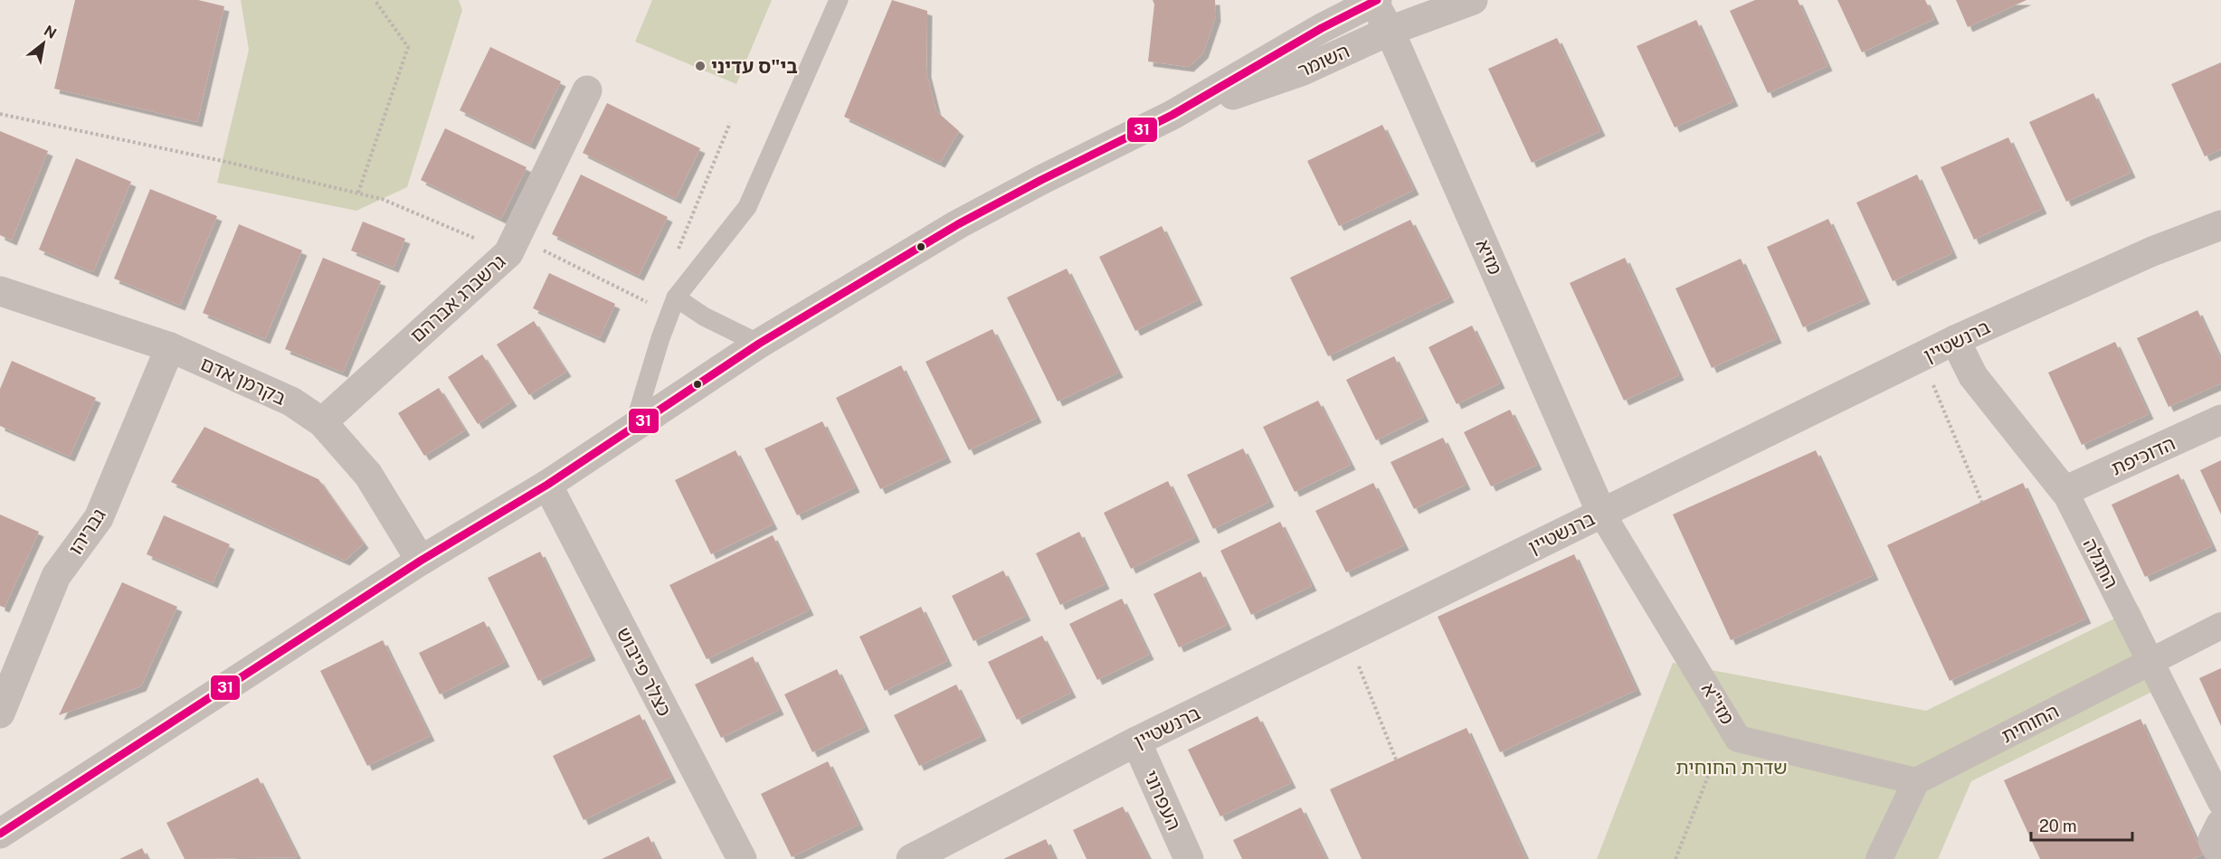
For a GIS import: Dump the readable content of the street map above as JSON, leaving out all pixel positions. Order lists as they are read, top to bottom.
{
  "streets": {
    "street": [
      "השומר",
      "מזיא",
      "גרשברג אברהם",
      "ברנשטיין",
      "בקרמן אדם",
      "הדוכיפת",
      "גבריהו",
      "החגלה",
      "כצלר פייבוש",
      "מזי\"א",
      "החוחית",
      "העפרוני"
    ]
  },
  "crossings": [
    ["השומר", "מזיא"],
    ["השומר", "בקרמן אדם"],
    ["השומר", "כצלר פייבוש"],
    ["מזיא", "ברנשטיין"],
    ["מזיא", "מזי\"א"],
    ["גרשברג אברהם", "בקרמן אדם"],
    ["ברנשטיין", "החגלה"],
    ["ברנשטיין", "מזי\"א"],
    ["ברנשטיין", "העפרוני"],
    ["בקרמן אדם", "גבריהו"],
    ["הדוכיפת", "החגלה"],
    ["החגלה", "החוחית"],
    ["מזי\"א", "החוחית"]
  ],
  "parks": ["שדרת החוחית"],
  "places": ["בי\"ס עדיני"],
  "lines": ["transit line 31"],
  "scale_bar": "20 m",
  "north": "top right"
}
